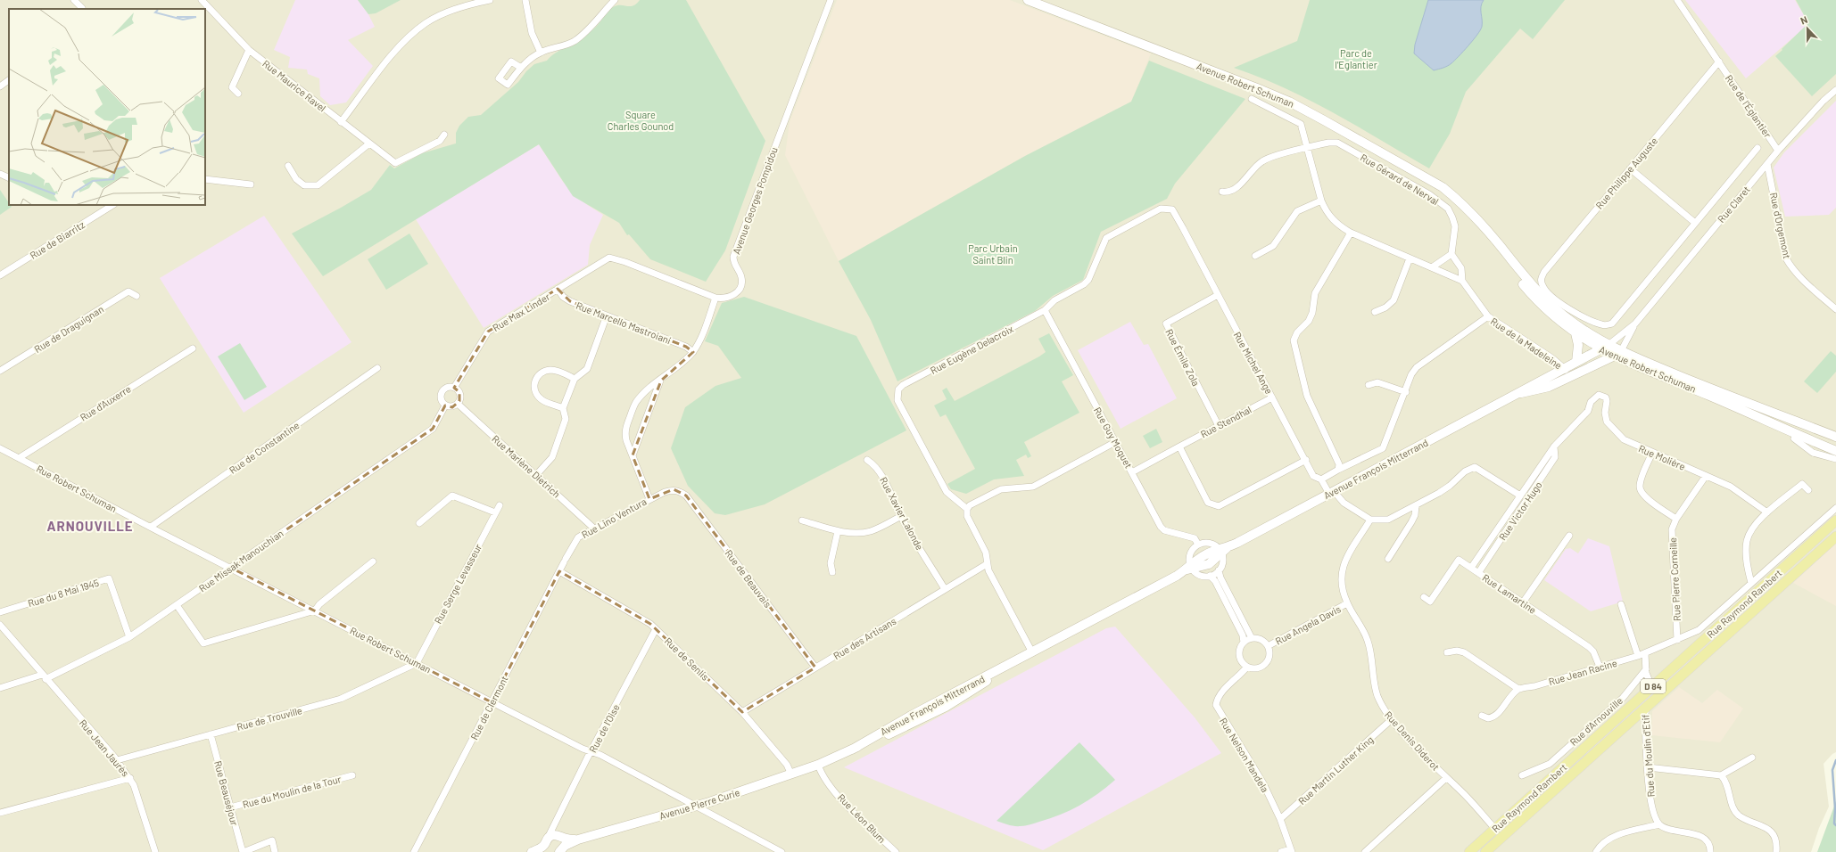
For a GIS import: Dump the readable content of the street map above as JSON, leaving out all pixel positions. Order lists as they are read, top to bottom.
{
  "streets": {
    "main road": [
      "Avenue Robert Schuman",
      "Avenue François Mitterrand",
      "Rue Raymond Rambert",
      "D 84",
      "Avenue Pierre Curie"
    ],
    "street": [
      "Rue Maurice Ravel",
      "Rue de l'Églantier",
      "Rue Philippe Auguste",
      "Rue Gérard de Nerval",
      "Avenue Georges Pompidou",
      "Rue Claret",
      "Rue d'Orgemont",
      "Rue de Biarritz",
      "Rue Max Linder",
      "Rue Marcello Mastroiani",
      "Rue de Draguignan",
      "Rue de la Madeleine",
      "Rue Eugène Delacroix",
      "Rue Émile Zola",
      "Rue Michel Ange",
      "Rue d'Auxerre",
      "Rue Stendhal",
      "Rue Guy Moquet",
      "Rue de Constantine",
      "Rue Molière",
      "Rue Marlène Dietrich",
      "Rue Robert Schuman",
      "Rue Victor Hugo",
      "Rue Xavier Lalonde",
      "Rue Lino Ventura",
      "Rue Missak Manouchian",
      "Rue de Beauvais",
      "Rue Pierre Corneille",
      "Rue Serge Levasseur",
      "Rue du 8 Mai 1945",
      "Rue Lamartine",
      "Rue Angela Davis",
      "Rue des Artisans",
      "Rue de Senlis",
      "Rue Jean Racine",
      "Rue de Clermont",
      "Rue de Trouville",
      "Rue d'Arnouville",
      "Rue de l'Oise",
      "Rue Denis Diderot",
      "Rue Jean Jaurès",
      "Rue Nelson Mandela",
      "Rue du Moulin d'Etif",
      "Rue Martin Luther King",
      "Rue du Moulin de la Tour",
      "Rue Beauséjour",
      "Rue Léon Blum"
    ]
  },
  "crossings": [
    ["Avenue Robert Schuman", "Rue Claret"],
    ["Avenue Robert Schuman", "Avenue François Mitterrand"],
    ["Rue de l'Églantier", "Rue Philippe Auguste"],
    ["Rue de l'Églantier", "Rue Claret"],
    ["Avenue Georges Pompidou", "Rue Max Linder"],
    ["Avenue Georges Pompidou", "Rue Lino Ventura"],
    ["Rue Claret", "Rue d'Orgemont"],
    ["Rue Claret", "Avenue François Mitterrand"],
    ["Rue Max Linder", "Rue Marcello Mastroiani"],
    ["Rue Max Linder", "Rue Marlène Dietrich"],
    ["Rue Max Linder", "Rue Missak Manouchian"],
    ["Rue Marcello Mastroiani", "Rue Lino Ventura"],
    ["Rue de la Madeleine", "Rue Michel Ange"],
    ["Rue de la Madeleine", "Avenue François Mitterrand"],
    ["Rue Eugène Delacroix", "Rue Michel Ange"],
    ["Rue Eugène Delacroix", "Rue Guy Moquet"],
    ["Rue Émile Zola", "Rue Michel Ange"],
    ["Rue Émile Zola", "Rue Stendhal"],
    ["Rue Michel Ange", "Rue Stendhal"],
    ["Rue Michel Ange", "Avenue François Mitterrand"],
    ["Rue Michel Ange", "Rue Denis Diderot"],
    ["Rue d'Auxerre", "Rue Robert Schuman"],
    ["Rue Stendhal", "Rue Guy Moquet"],
    ["Rue de Constantine", "Rue Robert Schuman"],
    ["Rue Molière", "Rue Victor Hugo"],
    ["Rue Molière", "Rue Pierre Corneille"],
    ["Rue Marlène Dietrich", "Rue Lino Ventura"],
    ["Rue Marlène Dietrich", "Rue Missak Manouchian"],
    ["Avenue François Mitterrand", "Avenue Pierre Curie"],
    ["Avenue François Mitterrand", "Rue Léon Blum"],
    ["Rue Robert Schuman", "Rue Missak Manouchian"],
    ["Rue Robert Schuman", "Rue Serge Levasseur"],
    ["Rue Robert Schuman", "Rue de Clermont"],
    ["Rue Robert Schuman", "Rue de Trouville"],
    ["Rue Robert Schuman", "Rue de l'Oise"],
    ["Rue Robert Schuman", "Avenue Pierre Curie"],
    ["Rue Victor Hugo", "Rue Lamartine"],
    ["Rue Xavier Lalonde", "Rue des Artisans"],
    ["Rue Lino Ventura", "Rue de Beauvais"],
    ["Rue Lino Ventura", "Rue de Clermont"],
    ["Rue Missak Manouchian", "Rue du 8 Mai 1945"],
    ["Rue Missak Manouchian", "Rue Jean Jaurès"],
    ["Rue de Beauvais", "Rue des Artisans"],
    ["Rue Pierre Corneille", "Rue Jean Racine"],
    ["Rue Serge Levasseur", "Rue de Trouville"],
    ["Rue Lamartine", "Rue Jean Racine"],
    ["Rue Raymond Rambert", "D 84"],
    ["Rue Raymond Rambert", "Rue Denis Diderot"],
    ["Rue Raymond Rambert", "Rue du Moulin d'Etif"],
    ["Rue Angela Davis", "Rue Denis Diderot"],
    ["Rue Angela Davis", "Rue Nelson Mandela"],
    ["Rue des Artisans", "Rue de Senlis"],
    ["Rue de Senlis", "Rue de Clermont"],
    ["Rue de Senlis", "Rue de l'Oise"],
    ["Rue de Senlis", "Avenue Pierre Curie"],
    ["D 84", "Rue du Moulin d'Etif"],
    ["Rue de Trouville", "Rue Jean Jaurès"],
    ["Rue de Trouville", "Rue Beauséjour"],
    ["Rue de l'Oise", "Avenue Pierre Curie"],
    ["Rue Denis Diderot", "Rue Martin Luther King"],
    ["Rue Nelson Mandela", "Rue Martin Luther King"],
    ["Rue du Moulin de la Tour", "Rue Beauséjour"],
    ["Avenue Pierre Curie", "Rue Léon Blum"]
  ],
  "districts": ["ARNOUVILLE"],
  "parks": ["Parc de l'Eglantier", "Square Charles Gounod", "Parc Urbain Saint Blin"],
  "north": "top"
}
